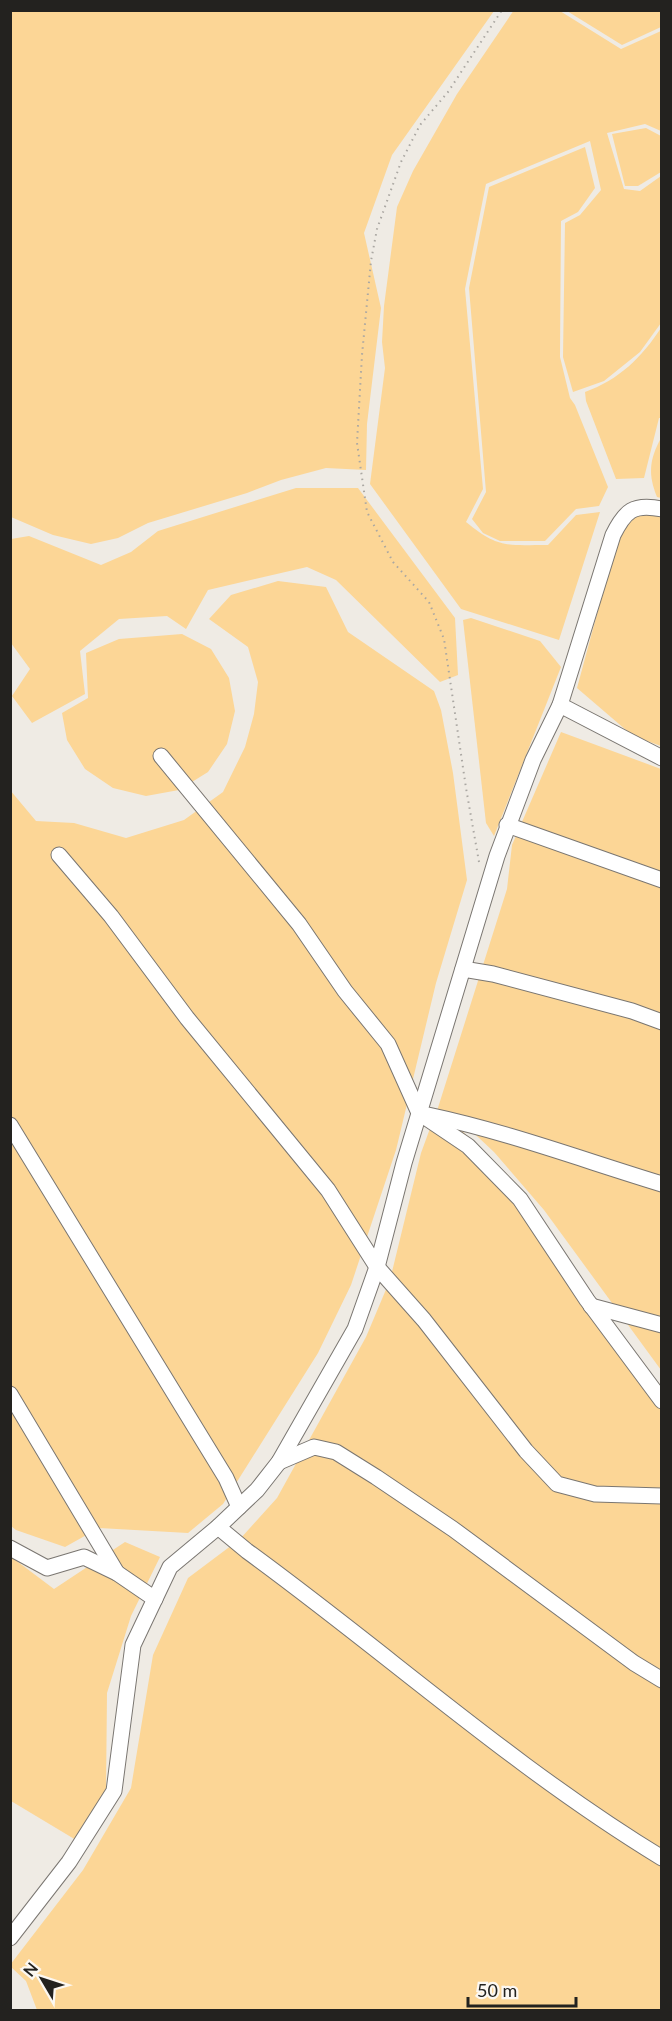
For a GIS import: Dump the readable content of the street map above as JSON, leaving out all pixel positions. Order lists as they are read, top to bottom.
{
  "scale_bar": "50 m",
  "north": "top left"
}
